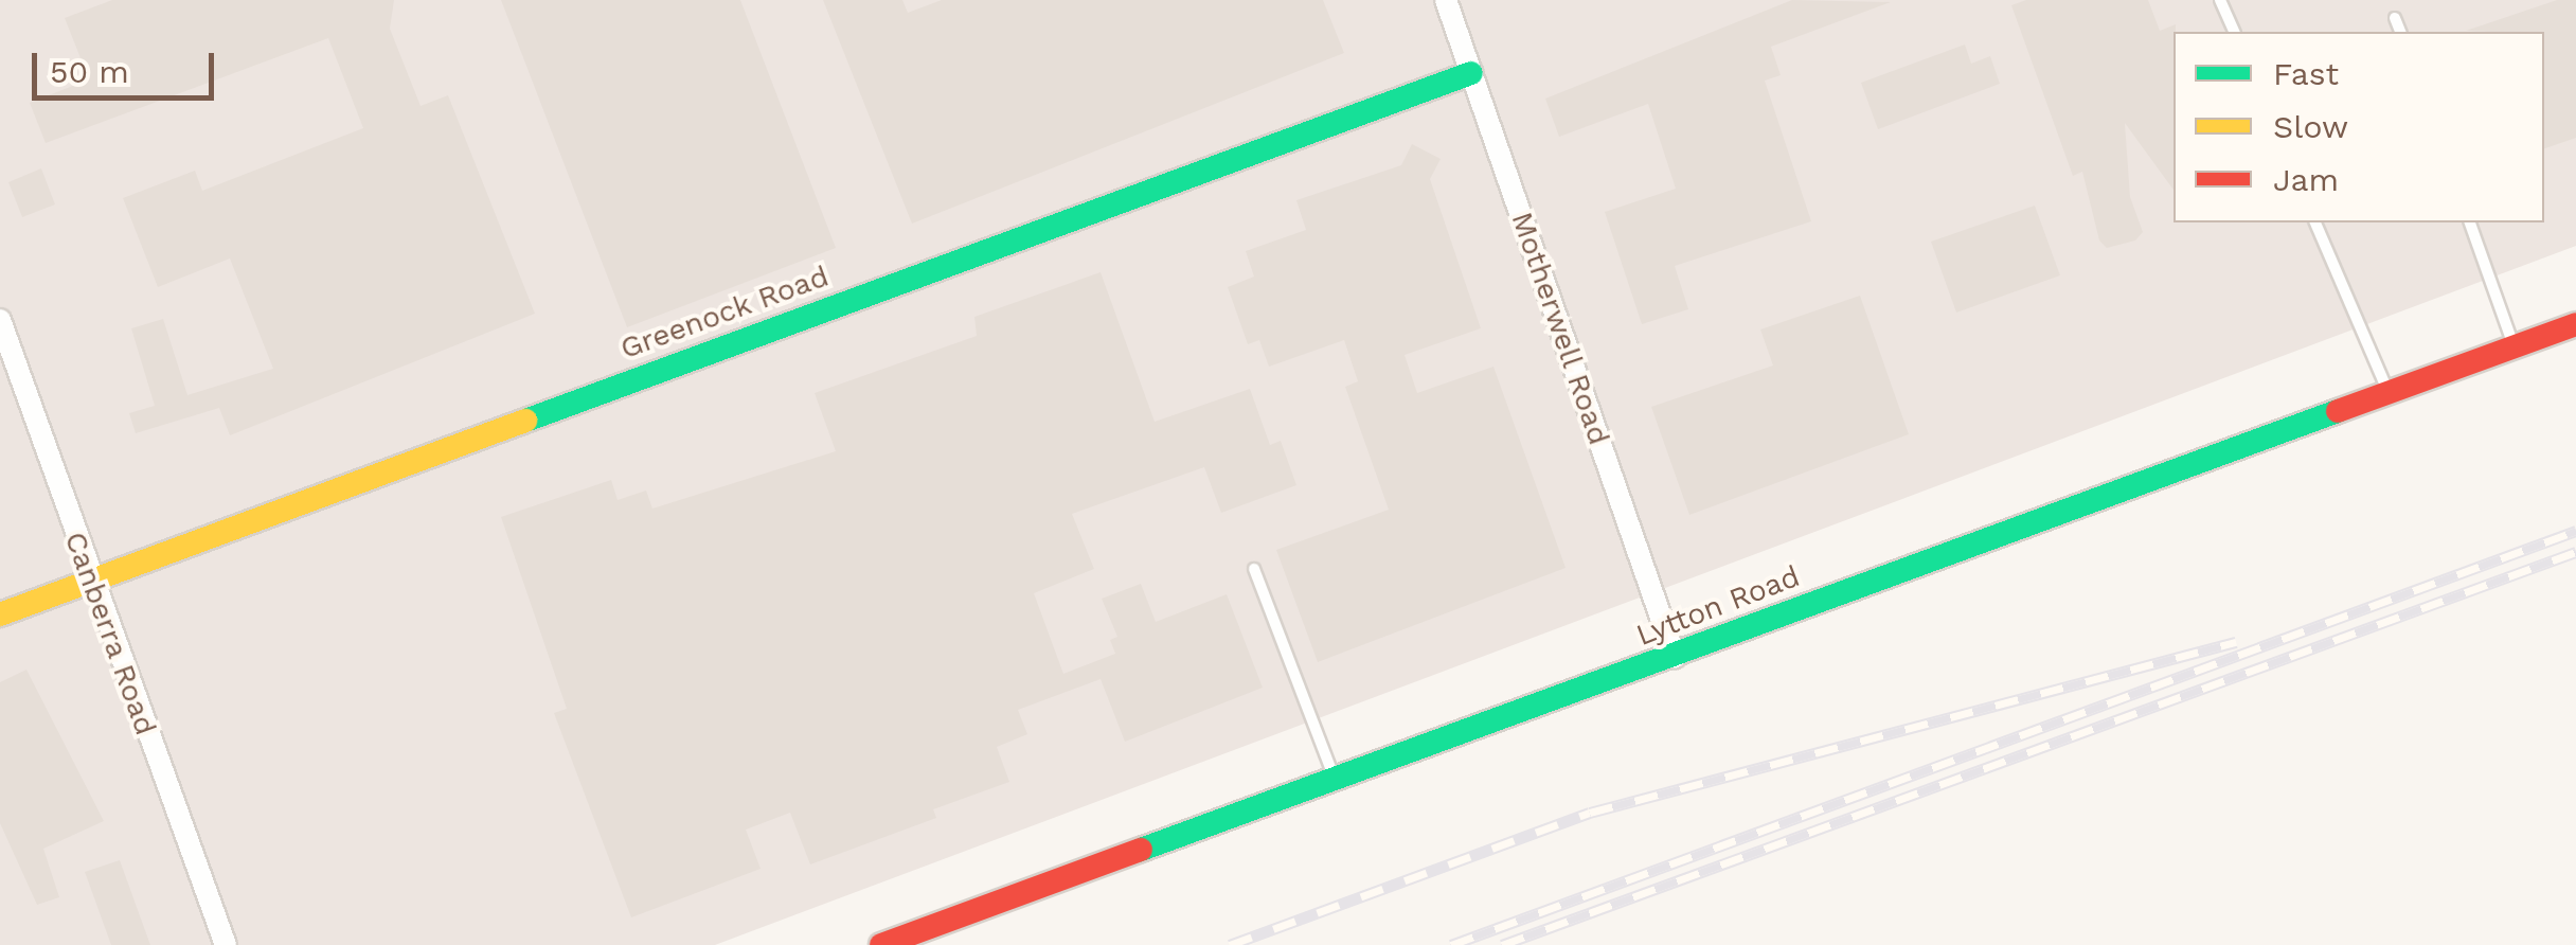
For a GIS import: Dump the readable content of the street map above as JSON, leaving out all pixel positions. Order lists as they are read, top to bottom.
{
  "streets": {
    "main road": ["Greenock Road", "Lytton Road"],
    "street": ["Motherwell Road", "Canberra Road"]
  },
  "crossings": [
    ["Greenock Road", "Motherwell Road"],
    ["Greenock Road", "Canberra Road"],
    ["Motherwell Road", "Lytton Road"]
  ],
  "legend": ["Fast", "Slow", "Jam"],
  "scale_bar": "50 m"
}
